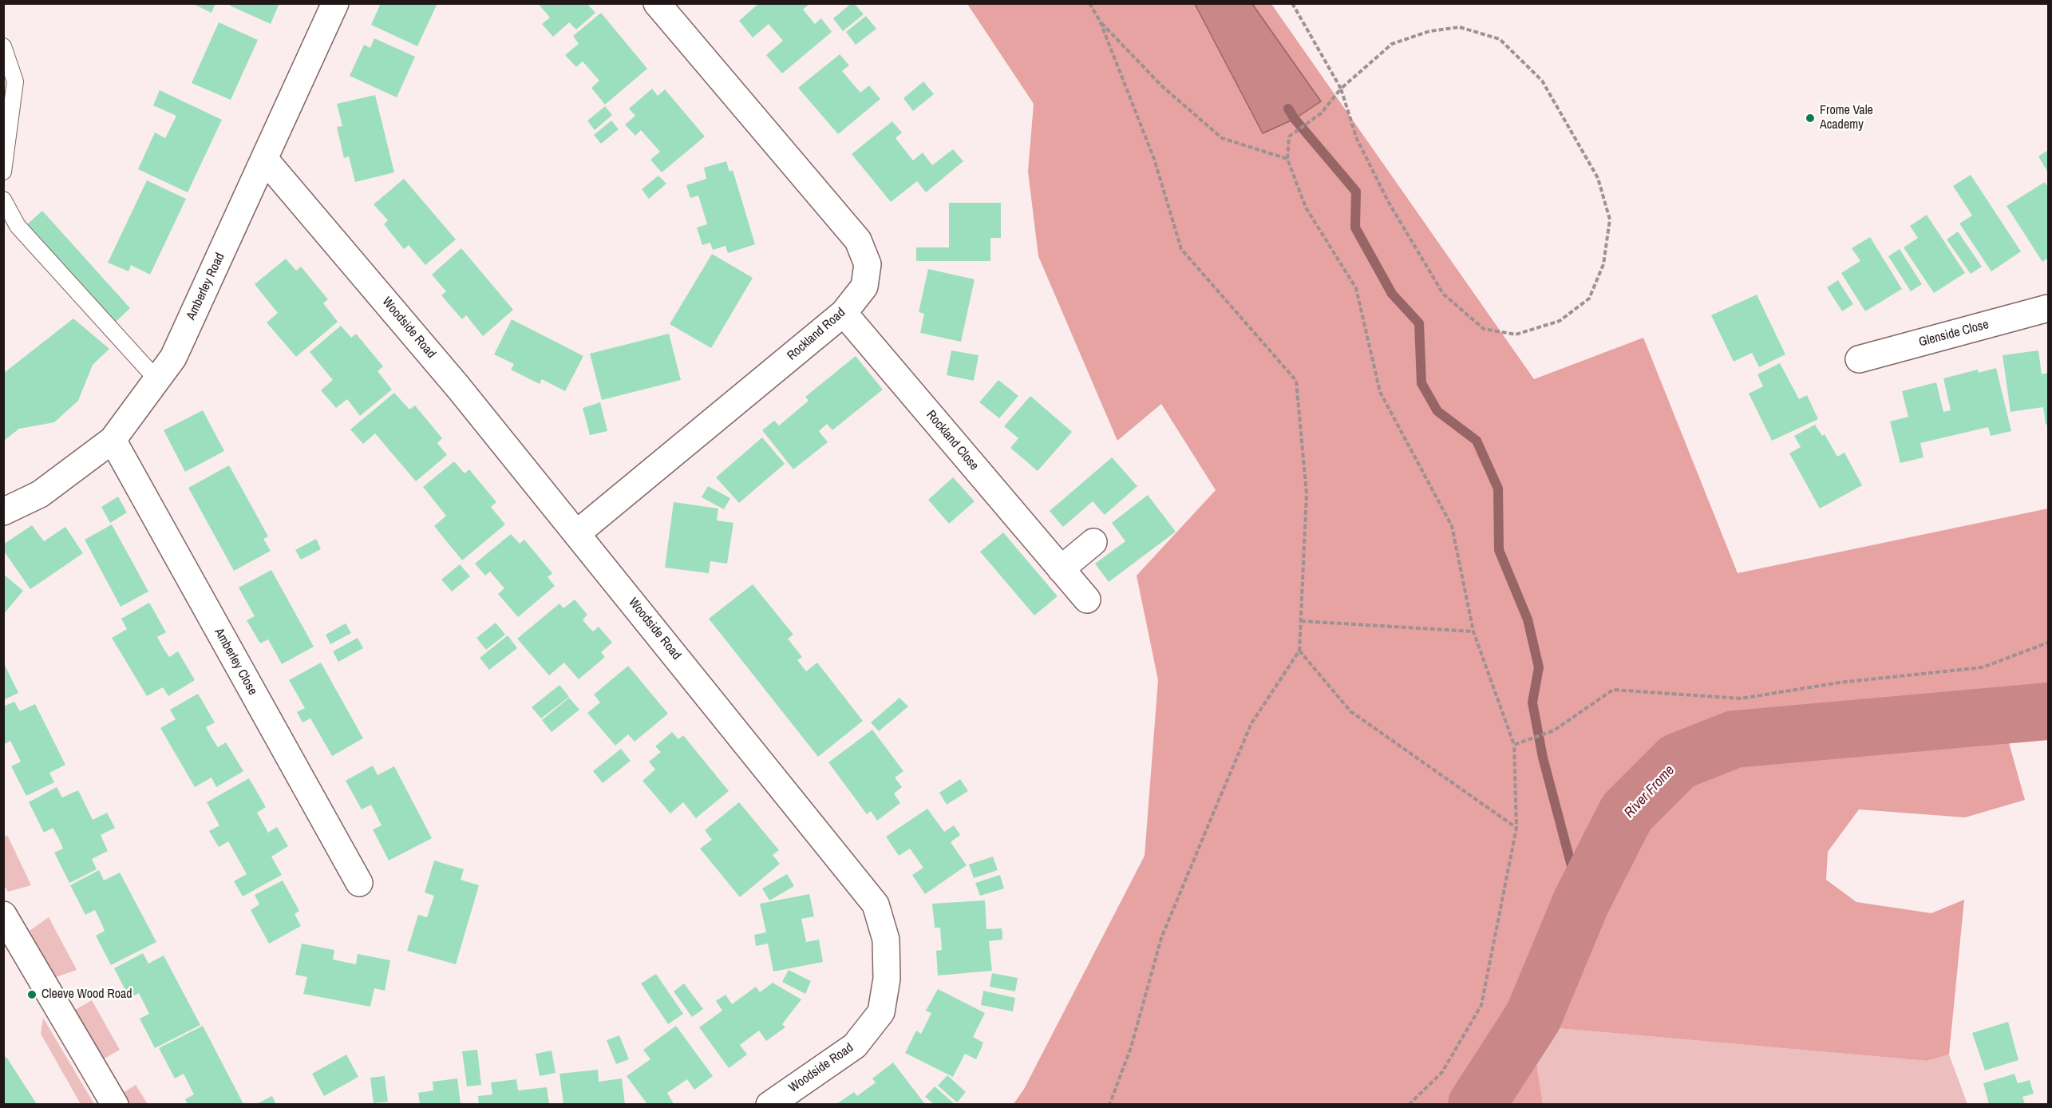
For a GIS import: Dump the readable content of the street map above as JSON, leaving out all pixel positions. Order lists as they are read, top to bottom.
{
  "streets": {
    "street": [
      "Amberley Road",
      "Woodside Road",
      "Glenside Close",
      "Rockland Road",
      "Rockland Close",
      "Amberley Close"
    ]
  },
  "crossings": [
    ["Amberley Road", "Woodside Road"],
    ["Amberley Road", "Amberley Close"],
    ["Woodside Road", "Rockland Road"],
    ["Rockland Road", "Rockland Close"]
  ],
  "water": ["River Frome"],
  "places": ["Frome Vale Academy", "Cleeve Wood Road"]
}
